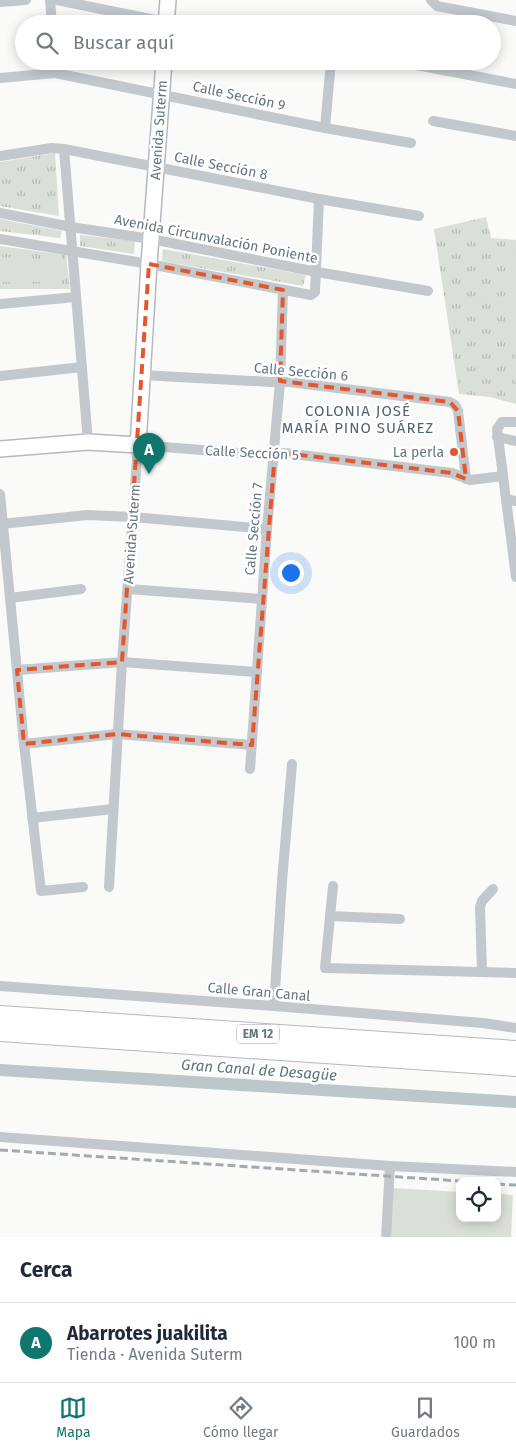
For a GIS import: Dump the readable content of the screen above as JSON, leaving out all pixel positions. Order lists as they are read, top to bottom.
{
  "streets": {
    "highway": ["EM 12"],
    "street": [
      "Calle Sección 9",
      "Avenida Suterm",
      "Calle Sección 8",
      "Avenida Circunvalación Poniente",
      "Calle Sección 6",
      "Calle Sección 5",
      "Calle Sección 7",
      "Calle Gran Canal"
    ]
  },
  "crossings": [
    ["Calle Sección 9", "Avenida Suterm"],
    ["Avenida Suterm", "Calle Sección 8"],
    ["Avenida Suterm", "Avenida Circunvalación Poniente"],
    ["Avenida Suterm", "Calle Sección 6"],
    ["Avenida Suterm", "Calle Sección 5"],
    ["Calle Sección 6", "Calle Sección 5"],
    ["Calle Sección 6", "Calle Sección 7"],
    ["Calle Sección 5", "Calle Sección 7"]
  ],
  "districts": ["COLONIA JOSÉ MARÍA PINO SUÁREZ"],
  "water": ["Gran Canal de Desagüe"],
  "places": ["La perla"],
  "page": {
    "search": "Buscar aquí",
    "pins": "A",
    "heading": "Cerca",
    "list": [
      {
        "mark": "A",
        "name": "Abarrotes juakilita",
        "note": "Tienda · Avenida Suterm",
        "value": "100 m"
      }
    ],
    "nav": ["Mapa", "Cómo llegar", "Guardados"]
  }
}
